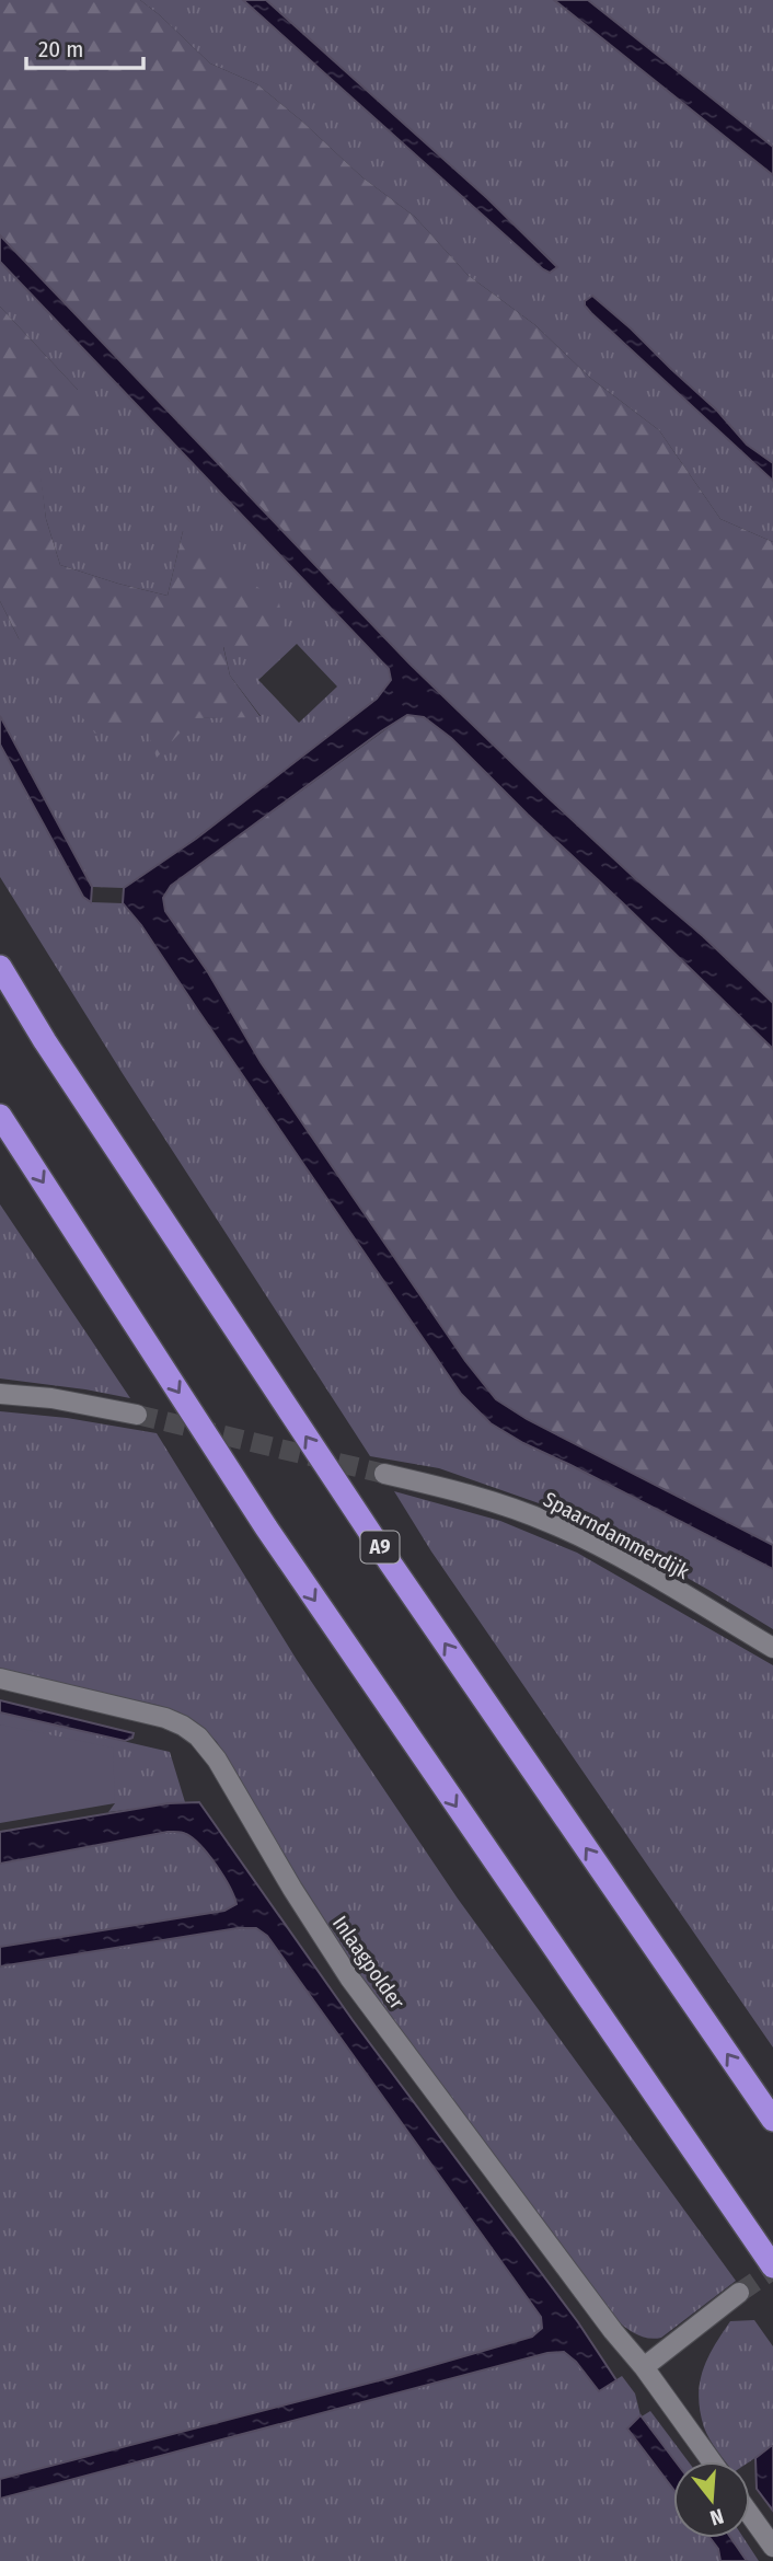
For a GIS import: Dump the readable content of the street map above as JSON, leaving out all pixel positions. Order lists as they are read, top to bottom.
{
  "streets": {
    "highway": ["A9"],
    "street": ["Spaarndammerdijk", "Inlaagpolder"]
  },
  "scale_bar": "20 m",
  "north": "bottom"
}
